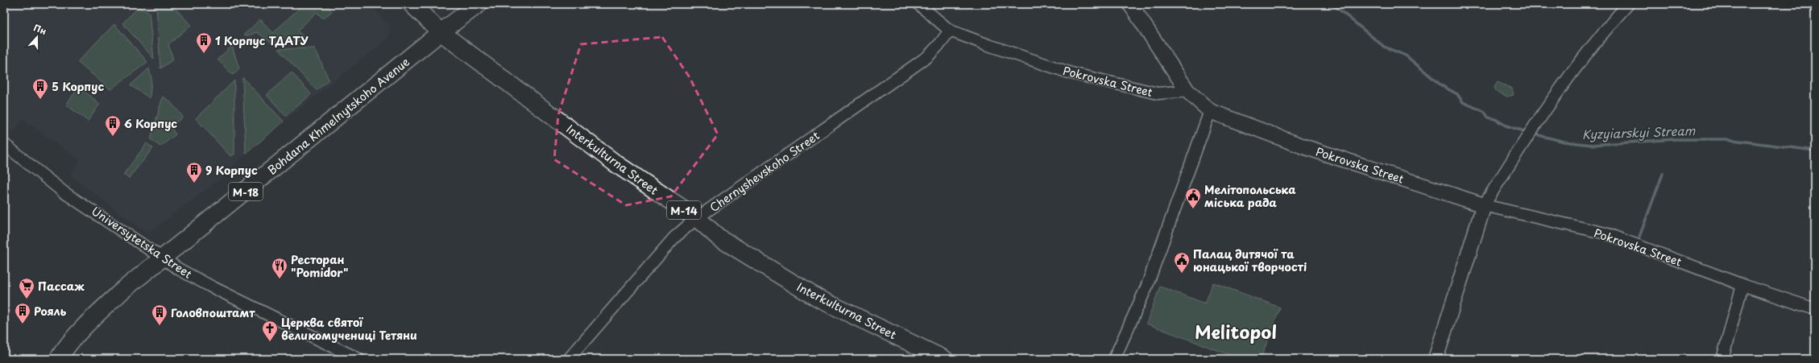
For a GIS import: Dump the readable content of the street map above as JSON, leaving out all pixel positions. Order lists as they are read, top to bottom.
{
  "streets": {
    "highway": [
      "Bohdana Khmelnytskoho Avenue",
      "Interkulturna Street",
      "М-18",
      "М-14"
    ],
    "main road": ["Pokrovska Street"],
    "street": ["Chernyshevskoho Street", "Universytetska Street"]
  },
  "crossings": [
    ["Pokrovska Street", "Chernyshevskoho Street"],
    ["Bohdana Khmelnytskoho Avenue", "Interkulturna Street"],
    ["Bohdana Khmelnytskoho Avenue", "Universytetska Street"],
    ["Interkulturna Street", "Chernyshevskoho Street"]
  ],
  "districts": ["Melitopol"],
  "water": ["Kyzyiarskyi Stream"],
  "places": {
    "building": [
      "1 Корпус ТДАТУ",
      "5 Корпус",
      "6 Корпус",
      "9 Корпус",
      "Рояль",
      "Головпоштамт"
    ],
    "public building": ["Мелітопольська міська рада", "Палац дитячої та юнацької творчості"],
    "restaurant": ["Ресторан \"Pomidor\""],
    "supermarket": ["Пассаж"],
    "church": ["Церква святої великомучениці Тетяни"]
  },
  "north": "top"
}
